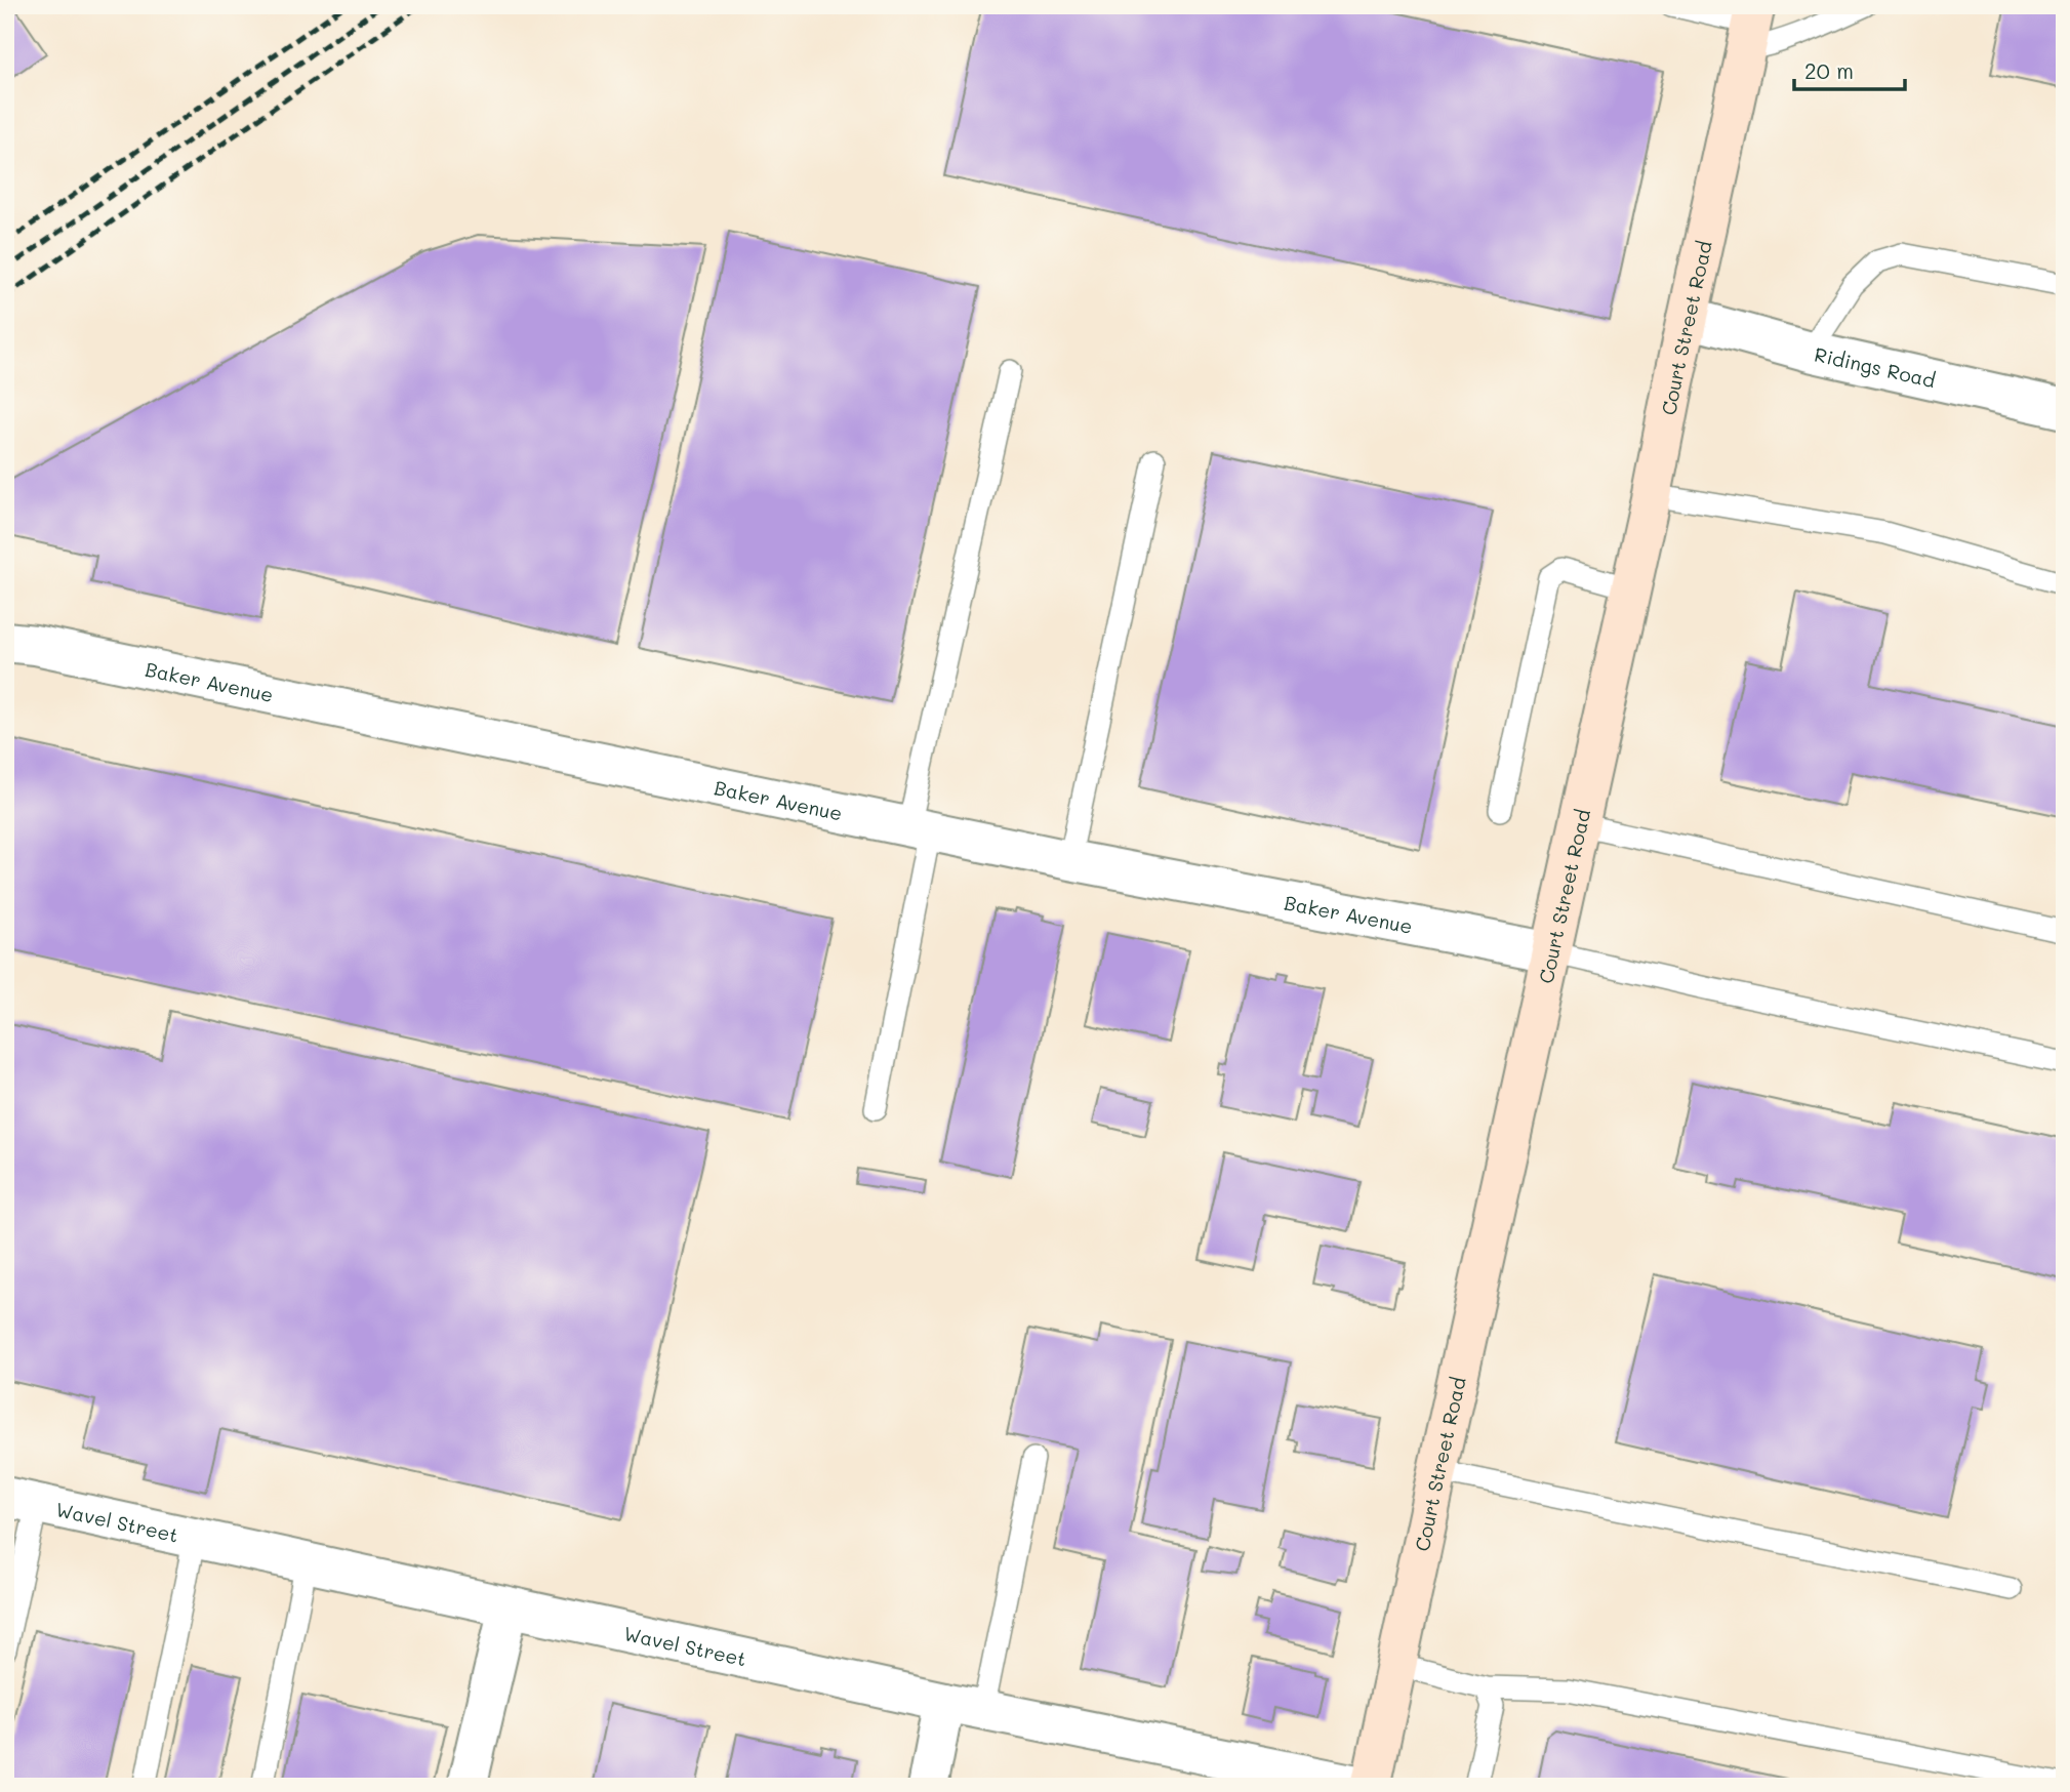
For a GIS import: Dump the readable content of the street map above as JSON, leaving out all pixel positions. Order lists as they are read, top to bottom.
{
  "streets": {
    "street": [
      "Court Street Road",
      "Ridings Road",
      "Baker Avenue",
      "Wavel Street"
    ]
  },
  "crossings": [
    ["Court Street Road", "Ridings Road"],
    ["Court Street Road", "Baker Avenue"],
    ["Court Street Road", "Wavel Street"]
  ],
  "scale_bar": "20 m"
}
